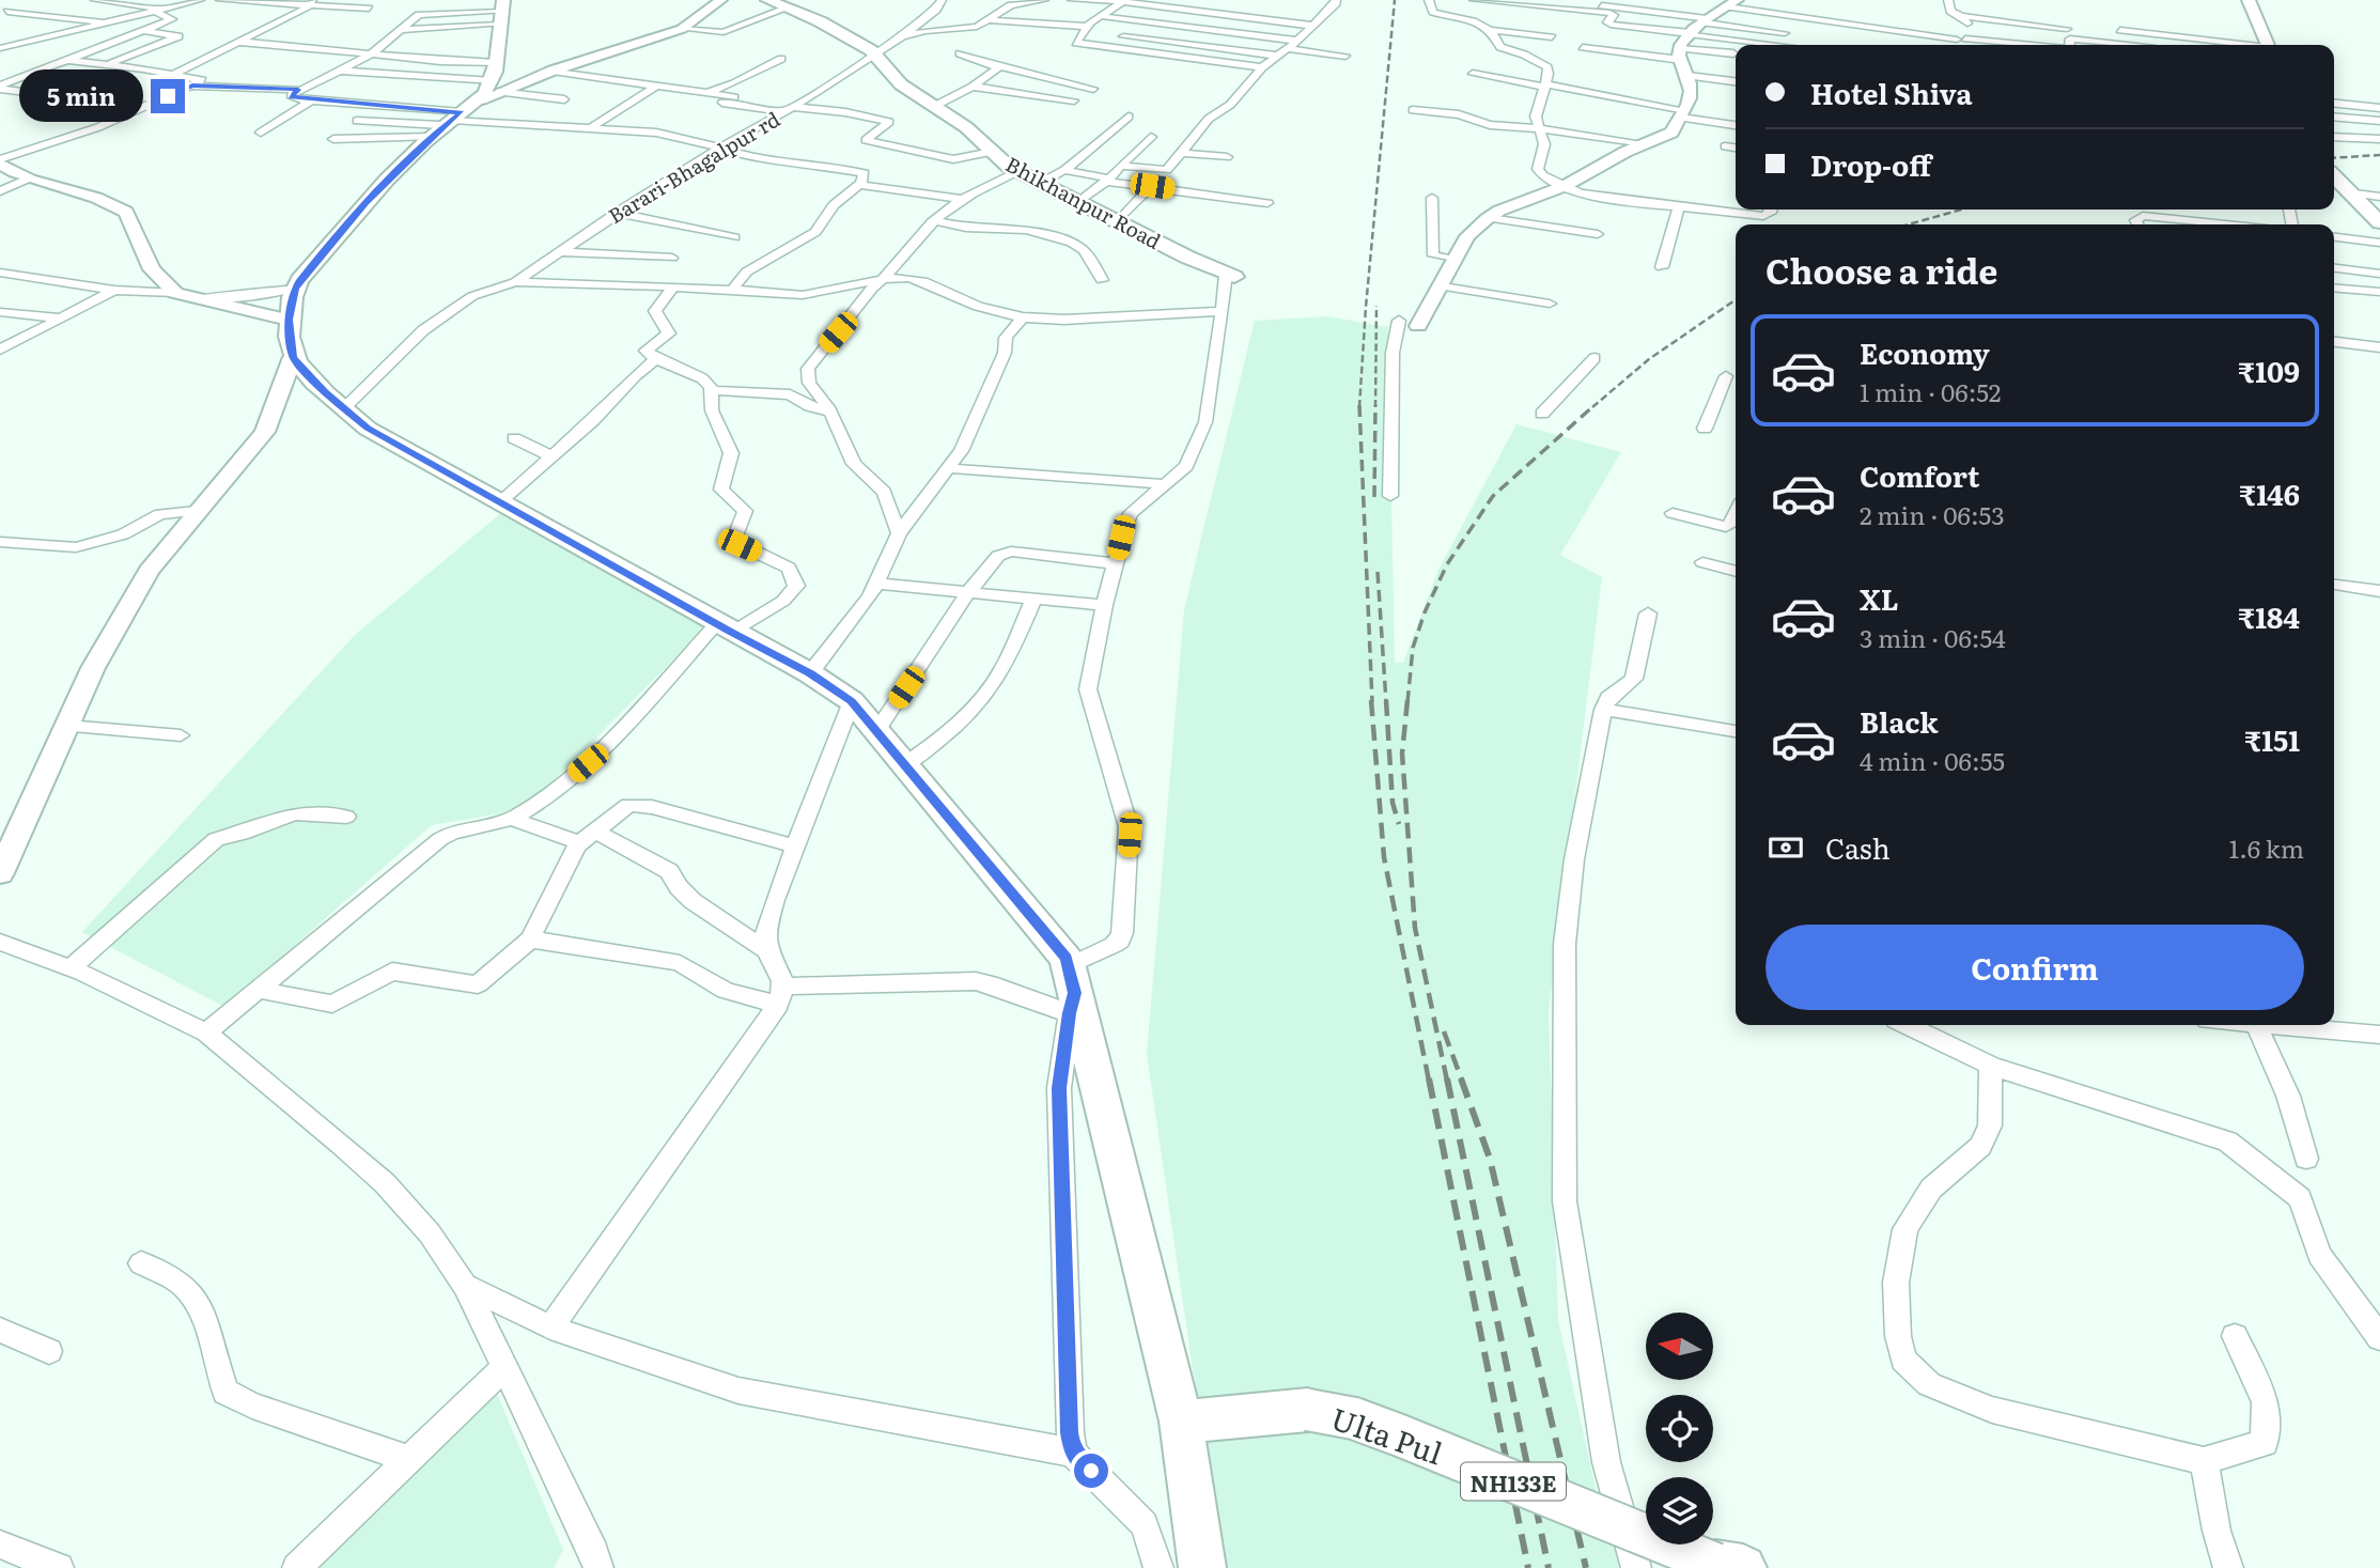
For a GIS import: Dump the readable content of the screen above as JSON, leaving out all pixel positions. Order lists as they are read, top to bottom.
{
  "streets": {
    "main road": ["Bhikhanpur Road", "Ulta Pul", "NH133E"],
    "street": ["Barari-Bhagalpur rd"]
  },
  "crossings": [
    ["Barari-Bhagalpur rd", "Bhikhanpur Road"]
  ],
  "north": "left",
  "page": {
    "banner": ["Hotel Shiva", "Drop-off"],
    "bubble": "5 min",
    "heading": "Choose a ride",
    "list": [
      {
        "name": "Economy",
        "note": "1 min · 06:52",
        "value": "₹109"
      },
      {
        "name": "Comfort",
        "note": "2 min · 06:53",
        "value": "₹146"
      },
      {
        "name": "XL",
        "note": "3 min · 06:54",
        "value": "₹184"
      },
      {
        "name": "Black",
        "note": "4 min · 06:55",
        "value": "₹151"
      }
    ],
    "pay": ["Cash", "1.6 km"],
    "buttons": "Confirm"
  }
}
